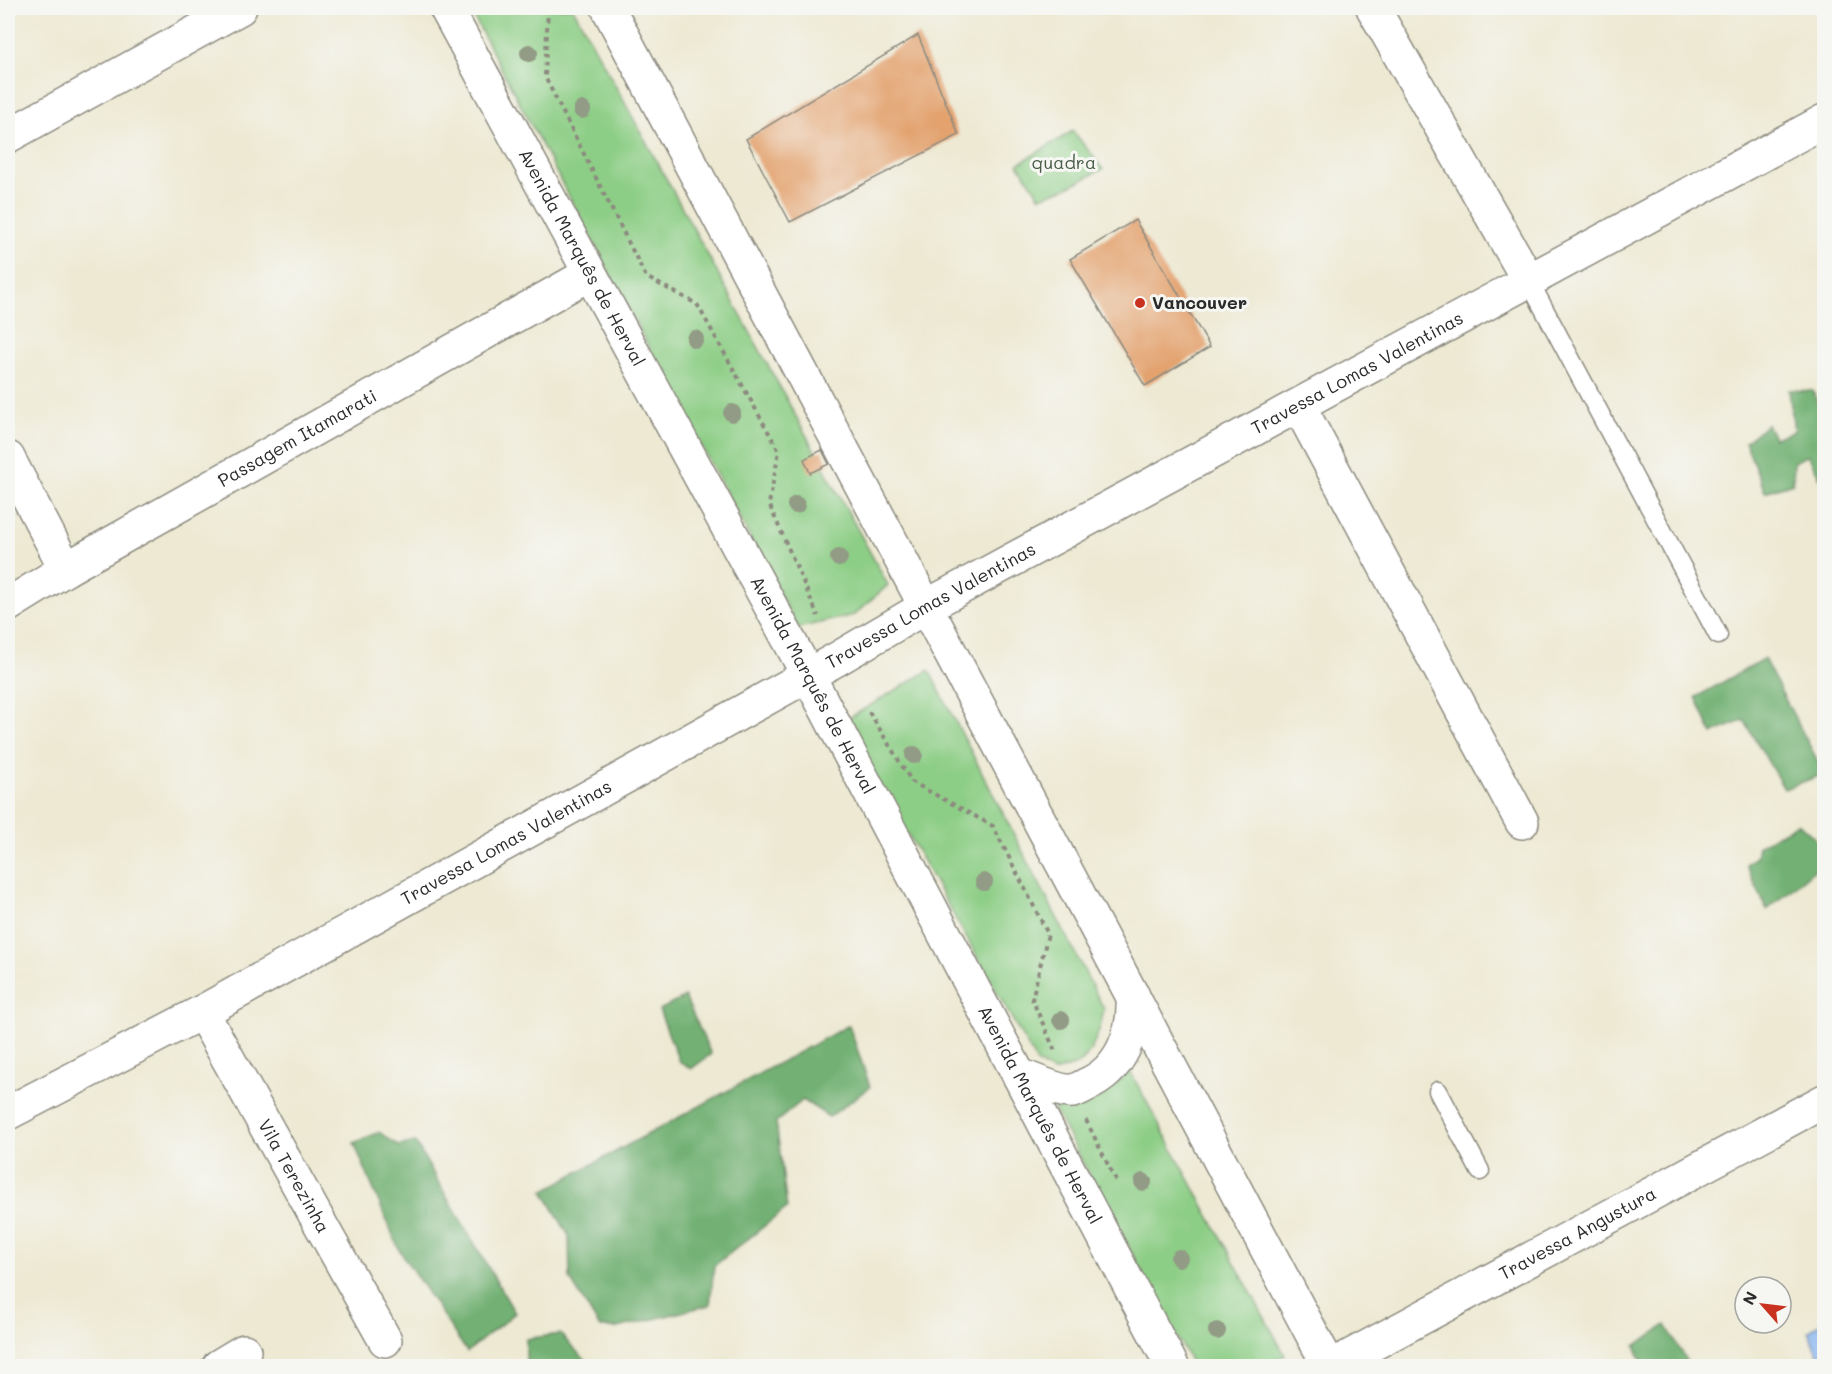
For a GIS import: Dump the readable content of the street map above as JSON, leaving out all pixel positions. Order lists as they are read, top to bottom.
{
  "streets": {
    "street": [
      "Avenida Marquês de Herval",
      "Travessa Lomas Valentinas",
      "Passagem Itamarati",
      "Vila Terezinha",
      "Travessa Angustura"
    ]
  },
  "crossings": [
    ["Avenida Marquês de Herval", "Travessa Lomas Valentinas"],
    ["Avenida Marquês de Herval", "Passagem Itamarati"],
    ["Travessa Lomas Valentinas", "Vila Terezinha"]
  ],
  "parks": ["quadra"],
  "places": ["Vancouver"],
  "north": "top left"
}
